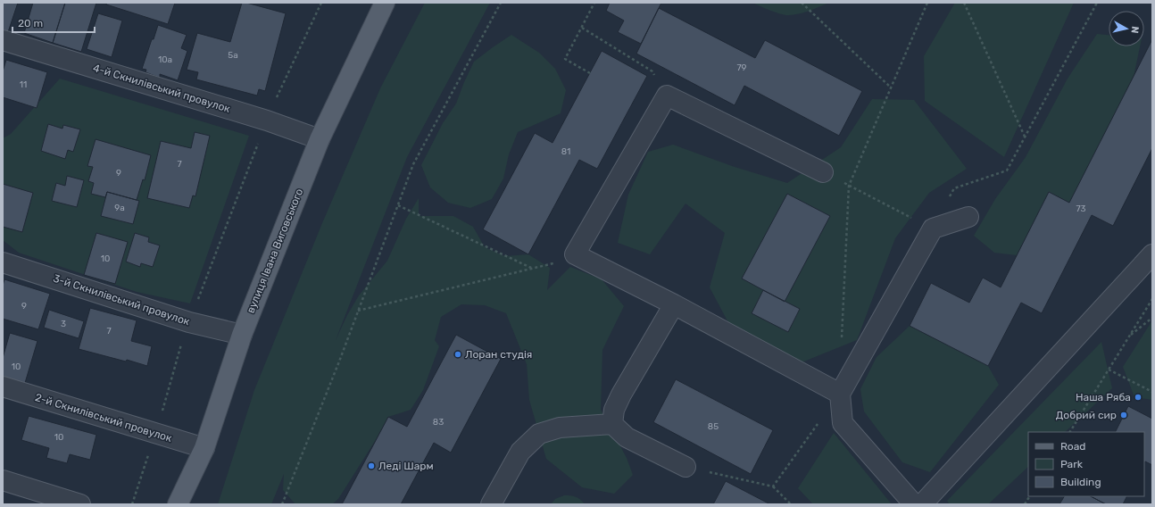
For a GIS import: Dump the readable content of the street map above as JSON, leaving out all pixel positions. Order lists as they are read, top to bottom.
{
  "streets": {
    "main road": ["вулиця Івана Виговського"],
    "street": ["4-й Скнилівський провулок", "3-й Скнилівський провулок", "2-й Скнилівський провулок"]
  },
  "crossings": [
    ["4-й Скнилівський провулок", "вулиця Івана Виговського"],
    ["вулиця Івана Виговського", "3-й Скнилівський провулок"],
    ["вулиця Івана Виговського", "2-й Скнилівський провулок"]
  ],
  "places": [
    "Лоран студія",
    "Наша Ряба",
    "Добрий сир",
    "Леді Шарм"
  ],
  "house_numbers": [
    "5а",
    "10а",
    "79",
    "11",
    "81",
    "7",
    "9",
    "9а",
    "73",
    "10",
    "9",
    "3",
    "7",
    "10",
    "83",
    "85",
    "10"
  ],
  "legend": ["Road", "Park", "Building"],
  "scale_bar": "20 m",
  "north": "right"
}
